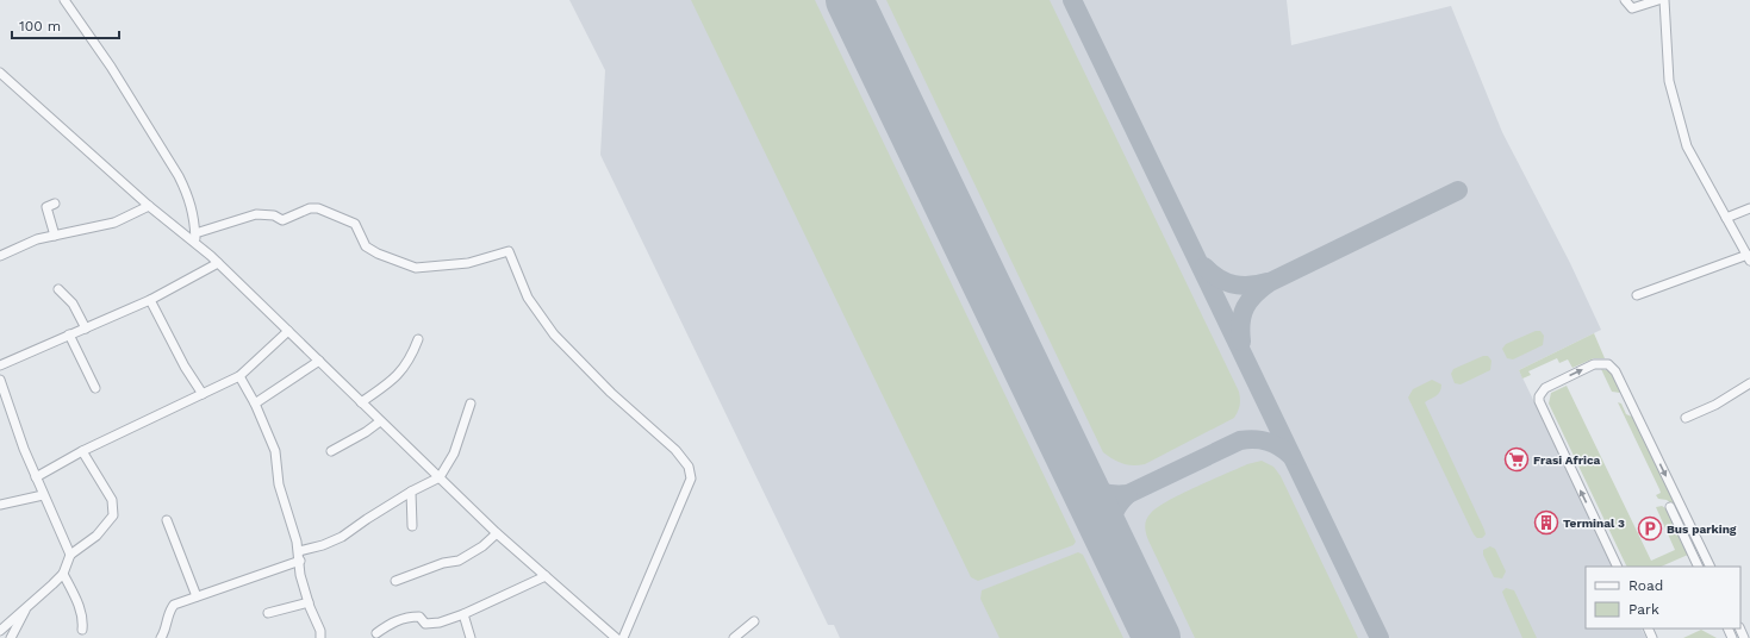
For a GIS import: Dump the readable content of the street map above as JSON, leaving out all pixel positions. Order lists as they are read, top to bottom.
{
  "places": {
    "supermarket": ["Frasi Africa"],
    "building": ["Terminal 3"],
    "parking": ["Bus parking"]
  },
  "legend": ["Road", "Park"],
  "scale_bar": "100 m"
}
